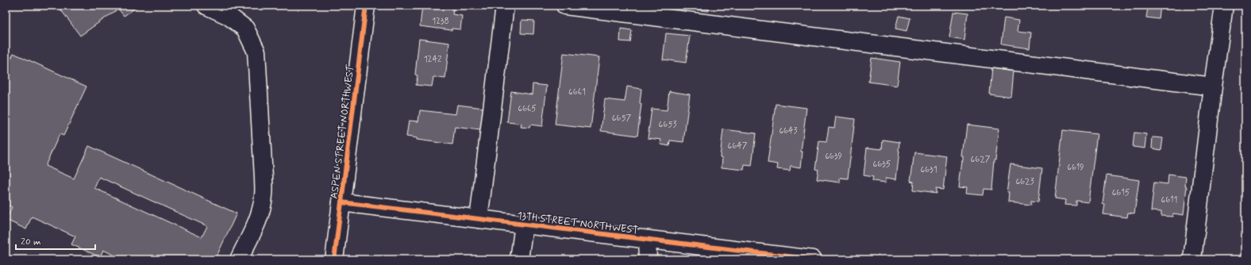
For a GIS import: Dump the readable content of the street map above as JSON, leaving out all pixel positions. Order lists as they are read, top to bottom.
{
  "streets": {
    "street": ["ASPEN STREET NORTHWEST", "13TH STREET NORTHWEST"]
  },
  "crossings": [
    ["ASPEN STREET NORTHWEST", "13TH STREET NORTHWEST"]
  ],
  "house_numbers": [
    "1238",
    "1242",
    "6661",
    "6665",
    "6657",
    "6653",
    "6643",
    "6647",
    "6639",
    "6627",
    "6635",
    "6619",
    "6631",
    "6623",
    "6615",
    "6611"
  ],
  "scale_bar": "20 m"
}
